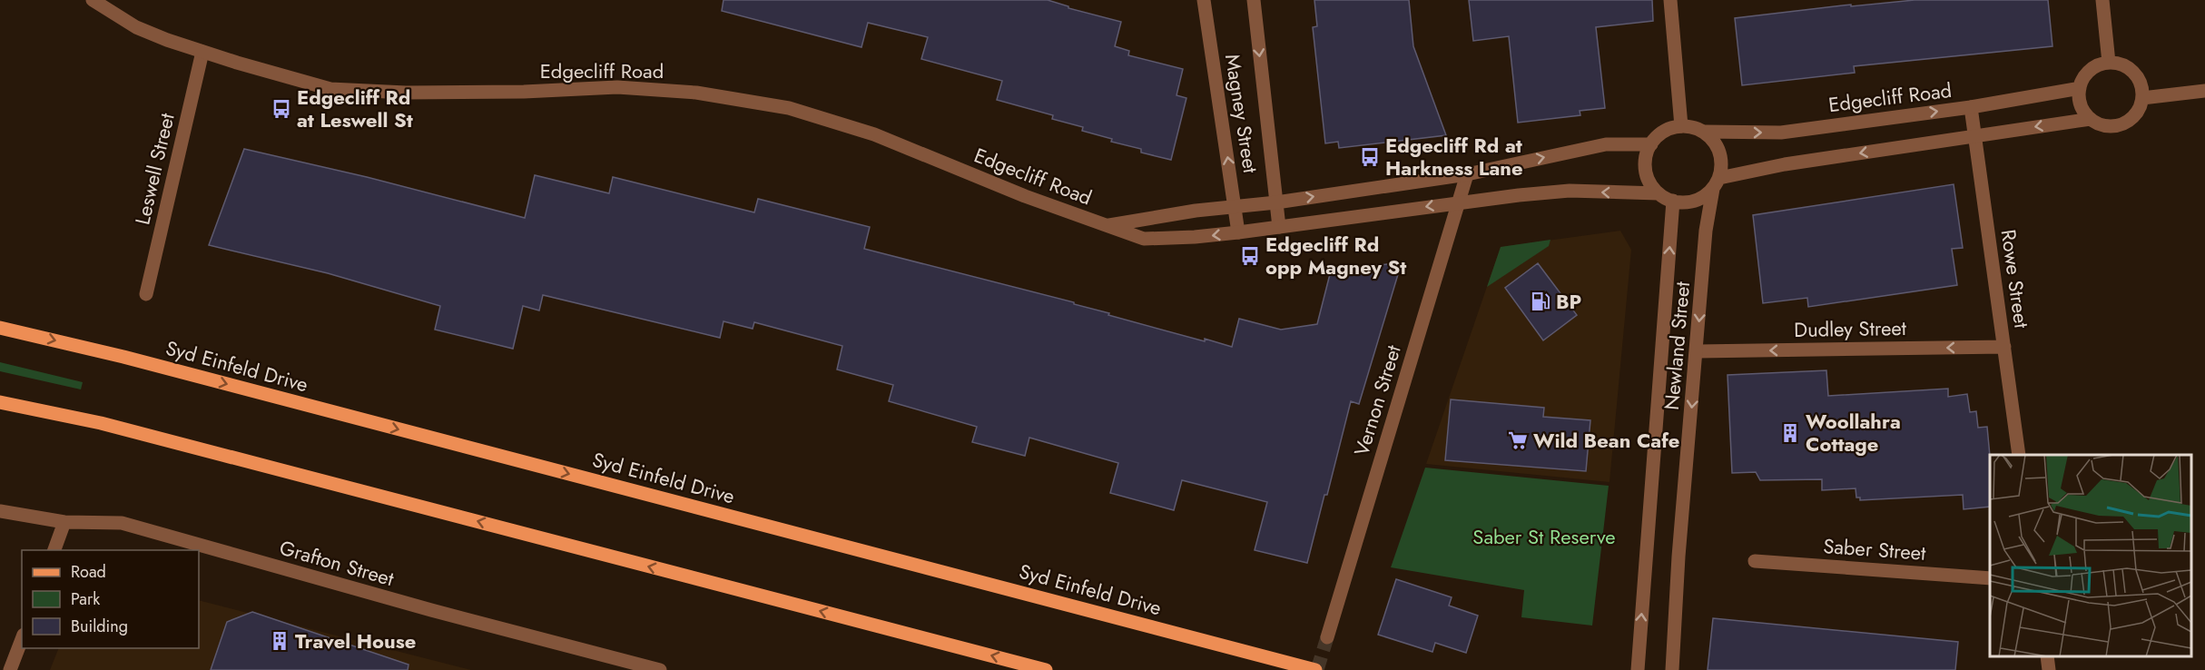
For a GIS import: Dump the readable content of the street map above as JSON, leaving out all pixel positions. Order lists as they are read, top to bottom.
{
  "streets": {
    "main road": ["Syd Einfeld Drive"],
    "street": [
      "Edgecliff Road",
      "Magney Street",
      "Leswell Street",
      "Rowe Street",
      "Dudley Street",
      "Newland Street",
      "Vernon Street",
      "Saber Street",
      "Grafton Street"
    ]
  },
  "crossings": [
    ["Edgecliff Road", "Magney Street"],
    ["Edgecliff Road", "Leswell Street"],
    ["Edgecliff Road", "Rowe Street"],
    ["Edgecliff Road", "Newland Street"],
    ["Edgecliff Road", "Vernon Street"],
    ["Rowe Street", "Dudley Street"],
    ["Dudley Street", "Newland Street"]
  ],
  "one_way": ["Dudley Street"],
  "parks": ["Saber St Reserve"],
  "places": {
    "bus stop": ["Edgecliff Rd at Leswell St", "Edgecliff Rd at Harkness Lane", "Edgecliff Rd opp Magney St"],
    "fuel station": ["BP"],
    "building": ["Woollahra Cottage", "Travel House"],
    "supermarket": ["Wild Bean Cafe"]
  },
  "legend": ["Road", "Park", "Building"]
}
